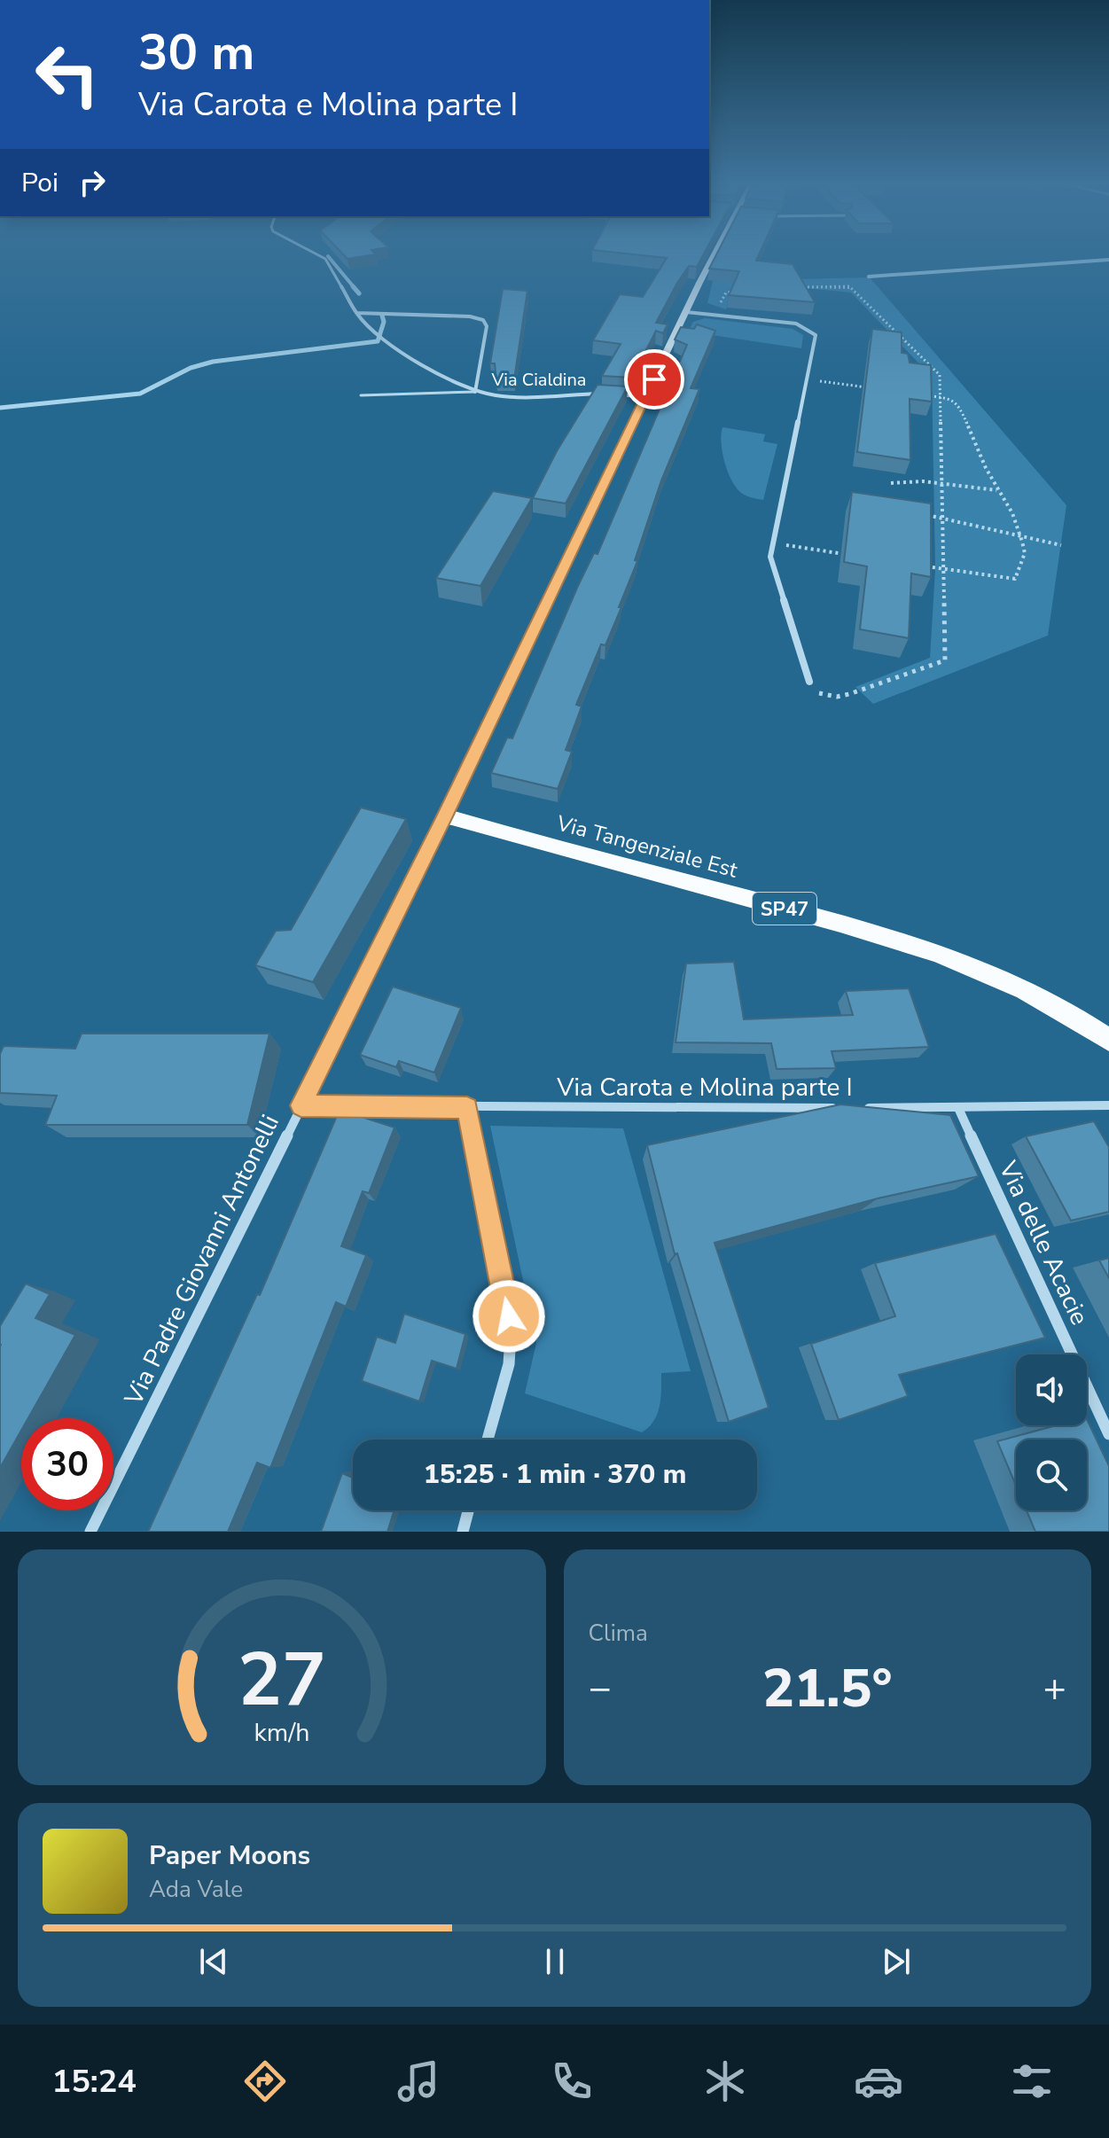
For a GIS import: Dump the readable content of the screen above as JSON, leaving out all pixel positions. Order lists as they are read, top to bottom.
{
  "streets": {
    "main road": ["Via Tangenziale Est", "SP47"],
    "street": [
      "Via Cialdina",
      "Via Carota e Molina parte I",
      "Via delle Acacie",
      "Via Padre Giovanni Antonelli"
    ]
  },
  "crossings": [
    ["Via Tangenziale Est", "Via Padre Giovanni Antonelli"],
    ["Via Carota e Molina parte I", "Via delle Acacie"],
    ["Via Carota e Molina parte I", "Via Padre Giovanni Antonelli"]
  ],
  "page": {
    "turn": ["30 m", "Via Carota e Molina parte I"],
    "then": "Poi",
    "limit": "30",
    "trip": "15:25 · 1 min · 370 m",
    "tile": "Clima",
    "heat": ["−", "21.5°", "+"],
    "song": ["Paper Moons", "Ada Vale"],
    "tabs": "15:24",
    "gauge": ["27", "km/h"]
  }
}
